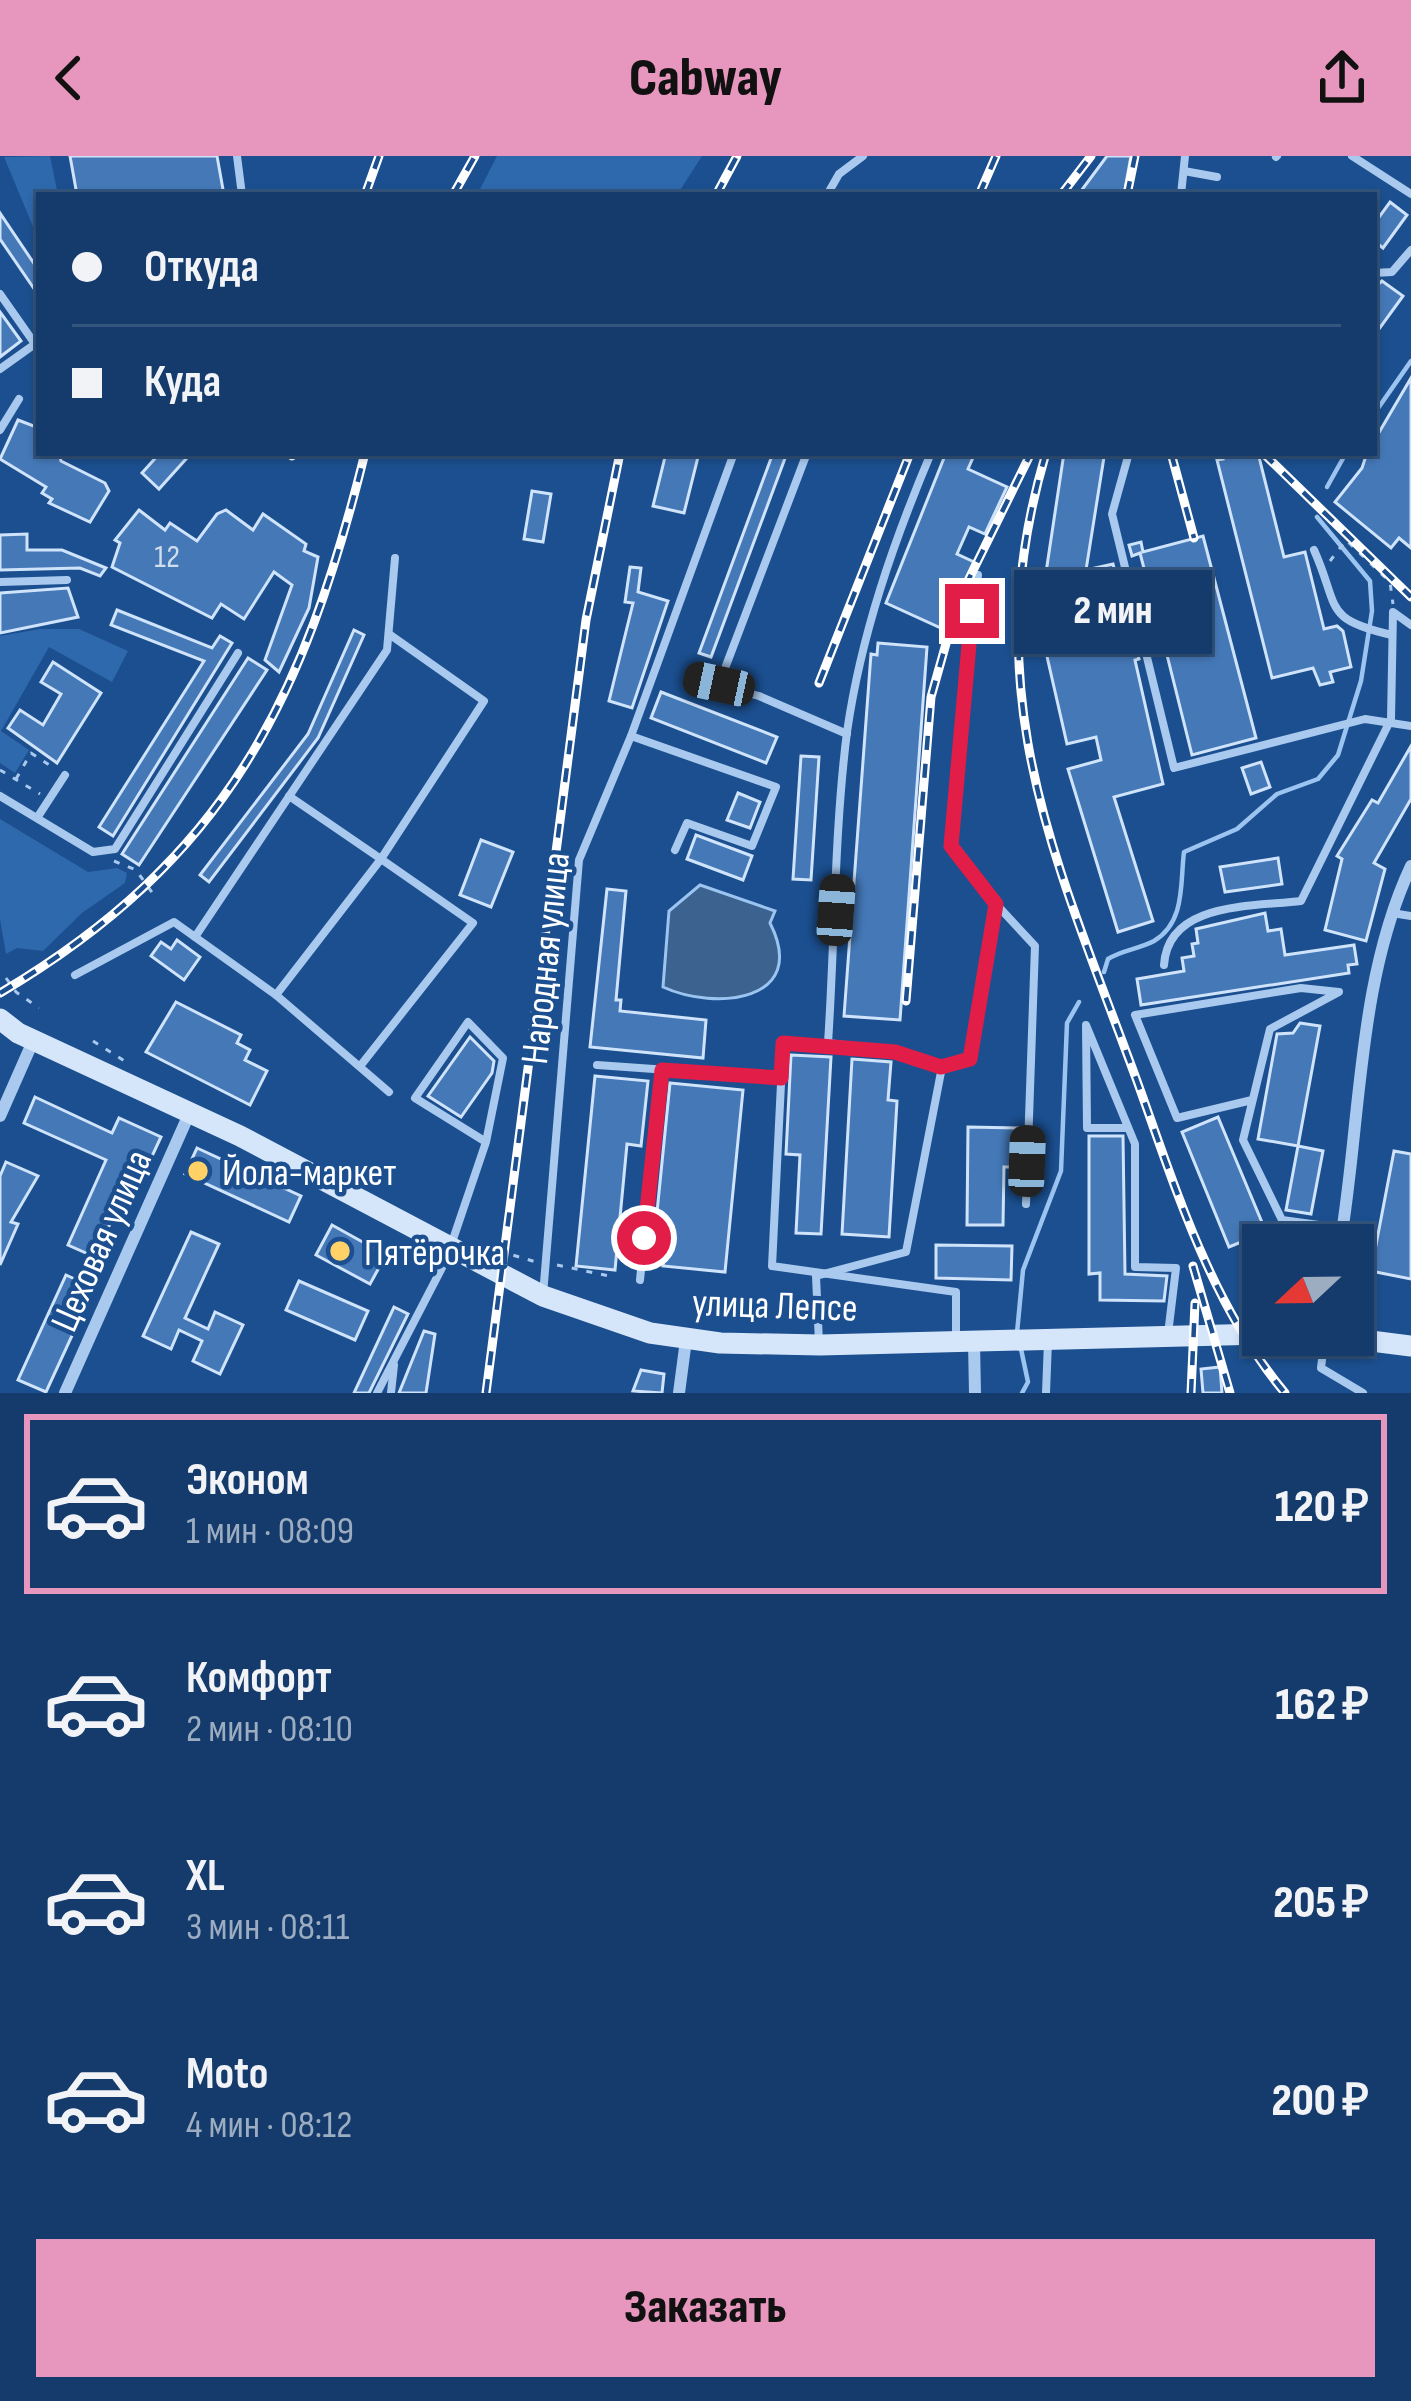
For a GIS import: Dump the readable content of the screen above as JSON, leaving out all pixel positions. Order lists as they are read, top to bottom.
{
  "streets": {
    "main road": ["улица Лепсе"],
    "street": ["Цеховая улица"],
    "lane": ["Народная улица"]
  },
  "crossings": [
    ["Народная улица", "улица Лепсе"],
    ["Цеховая улица", "улица Лепсе"]
  ],
  "places": ["Йола-маркет", "Пятёрочка"],
  "house_numbers": ["12"],
  "north": "left",
  "page": {
    "header": "Cabway",
    "banner": ["Откуда", "Куда"],
    "bubble": "2 мин",
    "list": [
      {
        "name": "Эконом",
        "note": "1 мин · 08:09",
        "value": "120 ₽"
      },
      {
        "name": "Комфорт",
        "note": "2 мин · 08:10",
        "value": "162 ₽"
      },
      {
        "name": "XL",
        "note": "3 мин · 08:11",
        "value": "205 ₽"
      },
      {
        "name": "Moto",
        "note": "4 мин · 08:12",
        "value": "200 ₽"
      }
    ],
    "buttons": "Заказать"
  }
}
